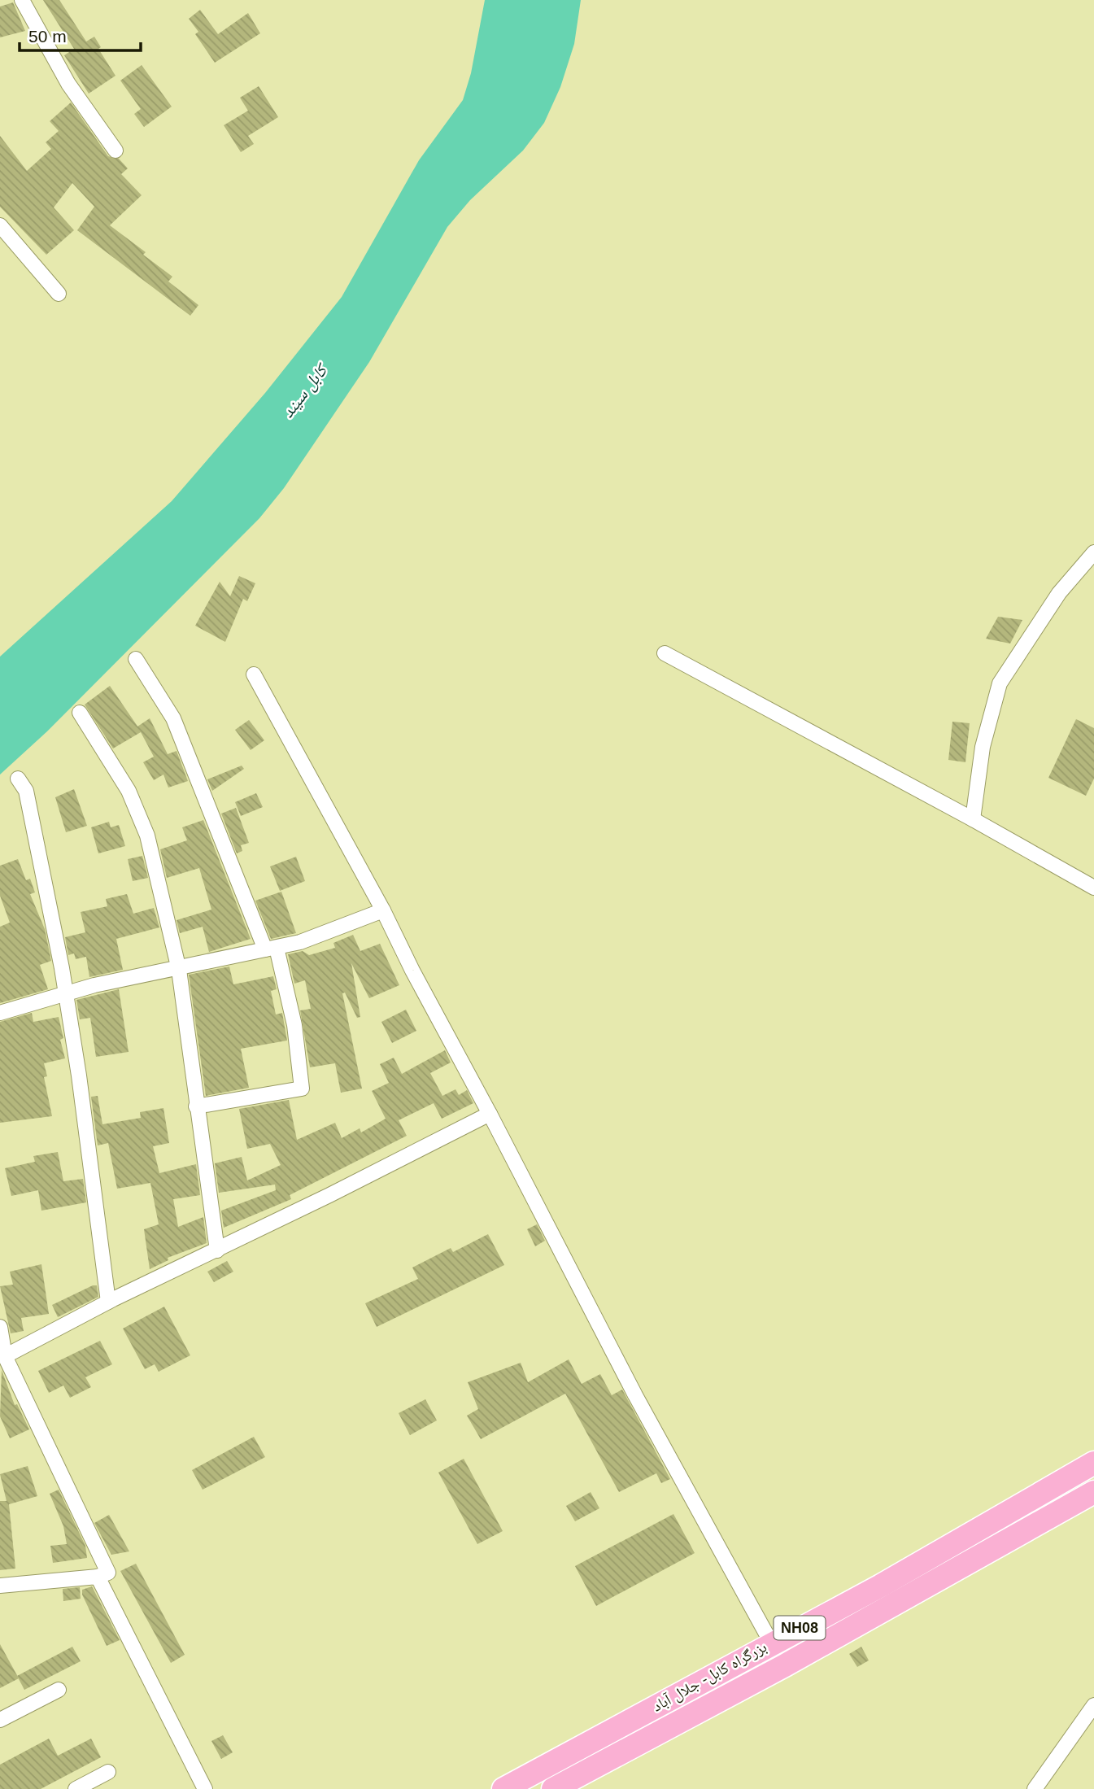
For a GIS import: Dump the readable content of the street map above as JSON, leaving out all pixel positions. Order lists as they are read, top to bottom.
{
  "streets": {
    "highway": ["NH08", "بزرگراه کابل- جلال آباد"]
  },
  "water": ["کابل سيند"],
  "scale_bar": "50 m"
}
